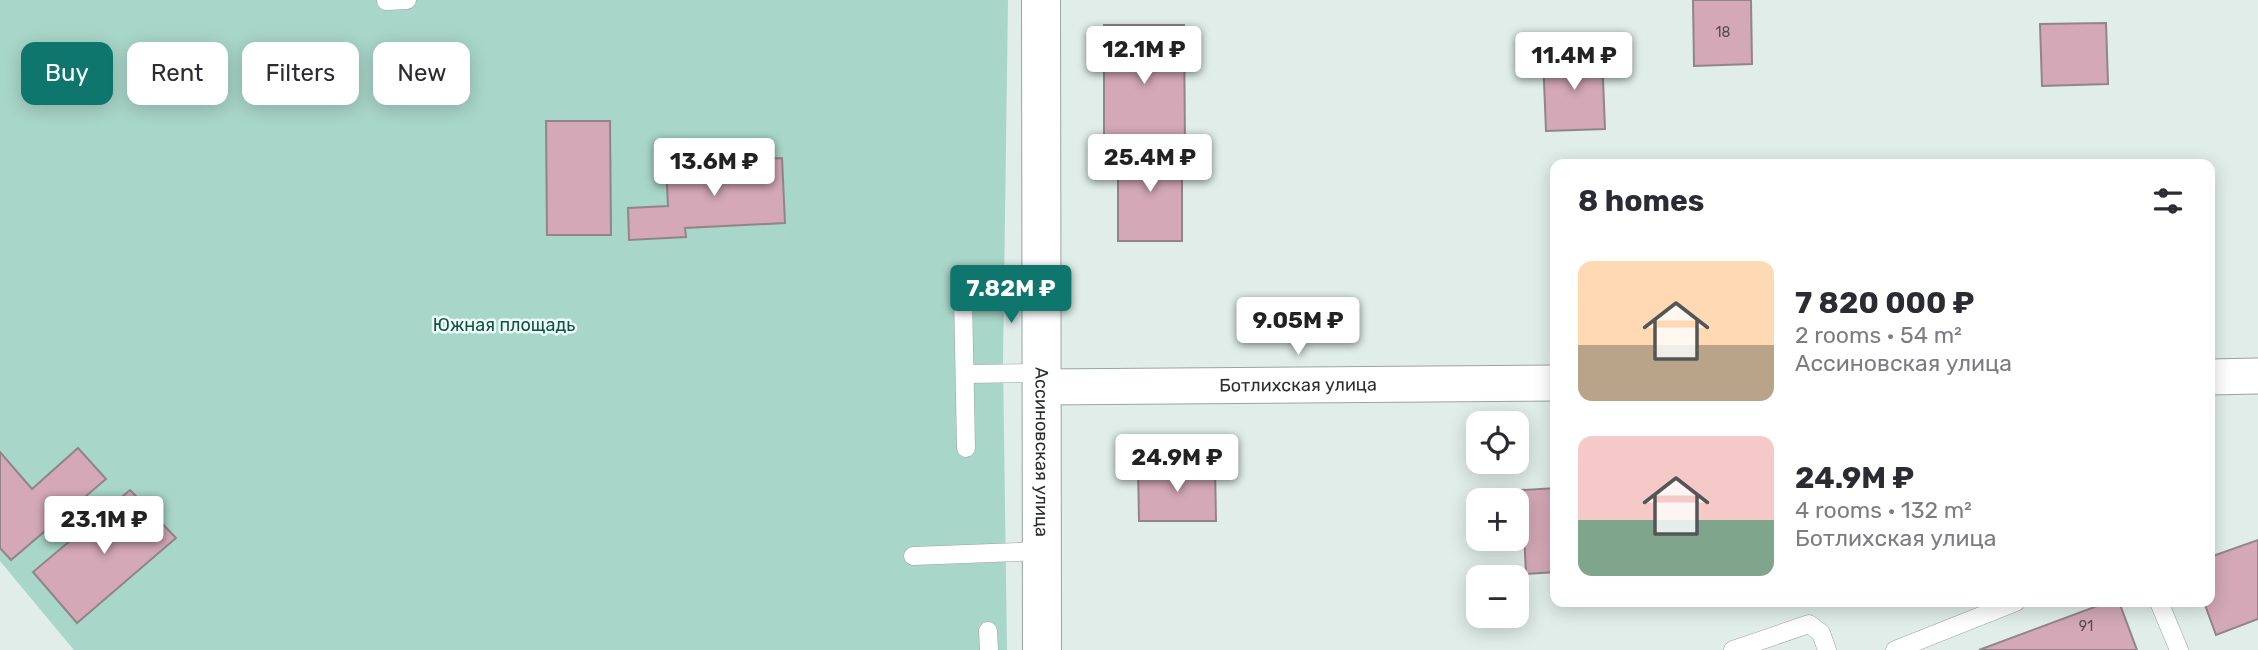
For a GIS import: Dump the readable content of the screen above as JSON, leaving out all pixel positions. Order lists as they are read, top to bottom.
{
  "streets": {
    "street": ["Ботлихская улица", "Ассиновская улица"]
  },
  "crossings": [
    ["Ботлихская улица", "Ассиновская улица"]
  ],
  "parks": ["Южная площадь"],
  "house_numbers": ["18", "91"],
  "page": {
    "price": [
      "12.1M ₽",
      "11.4M ₽",
      "25.4M ₽",
      "13.6M ₽",
      "7.82M ₽",
      "9.05M ₽",
      "24.9M ₽",
      "23.1M ₽"
    ],
    "chip": [
      "Buy",
      "Rent",
      "Filters",
      "New"
    ],
    "heading": "8 homes",
    "list": [
      {
        "name": "7 820 000 ₽",
        "note": "2 rooms · 54 m² · Ассиновская улица"
      },
      {
        "name": "24.9M ₽",
        "note": "4 rooms · 132 m² · Ботлихская улица"
      }
    ],
    "map_buttons": ["+", "−"]
  }
}
